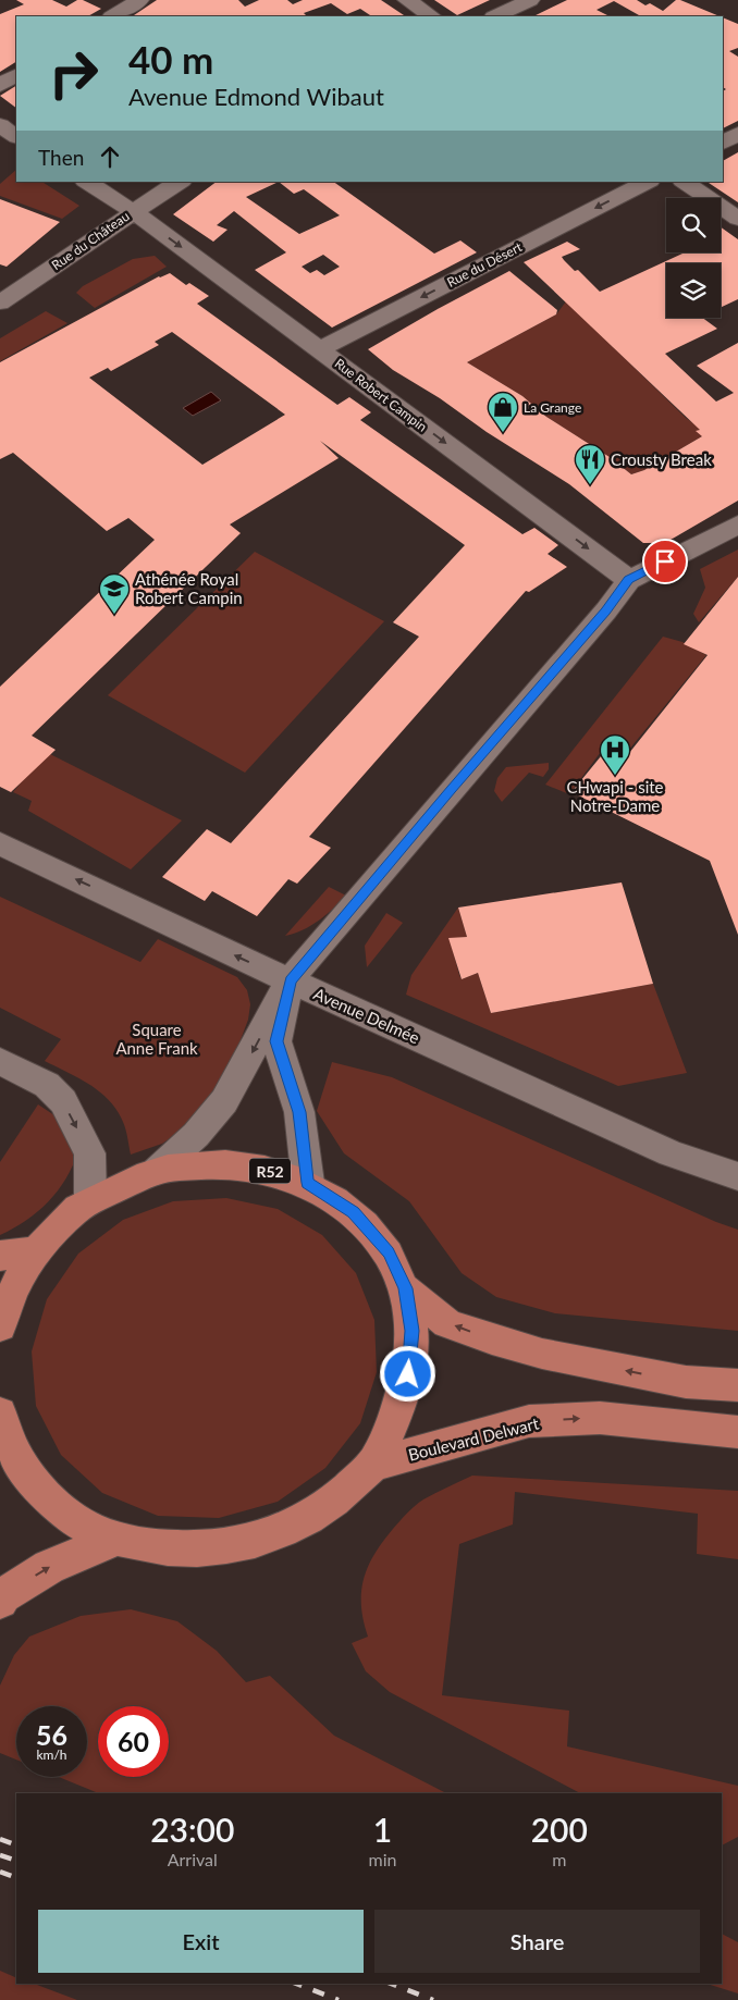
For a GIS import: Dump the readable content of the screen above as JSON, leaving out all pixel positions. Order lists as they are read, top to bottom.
{
  "streets": {
    "main road": ["R52", "Boulevard Delwart"],
    "street": [
      "Rue du Château",
      "Rue du Désert",
      "Rue Robert Campin",
      "Avenue Delmée"
    ]
  },
  "crossings": [
    ["Rue du Château", "Rue Robert Campin"],
    ["Rue du Désert", "Rue Robert Campin"],
    ["R52", "Boulevard Delwart"]
  ],
  "one_way": ["Rue du Désert", "Rue Robert Campin", "Avenue Delmée"],
  "parks": ["Square Anne Frank"],
  "places": {
    "shop": ["La Grange"],
    "restaurant": ["Crousty Break"],
    "school or university": ["Athénée Royal Robert Campin"],
    "hospital": ["CHwapi - site Notre-Dame"]
  },
  "page": {
    "turn": ["40 m", "Avenue Edmond Wibaut"],
    "then": "Then",
    "speed": "56 km/h",
    "limit": "60",
    "eta": [
      "23:00",
      "Arrival",
      "1",
      "min",
      "200",
      "m"
    ],
    "buttons": ["Exit", "Share"]
  }
}
